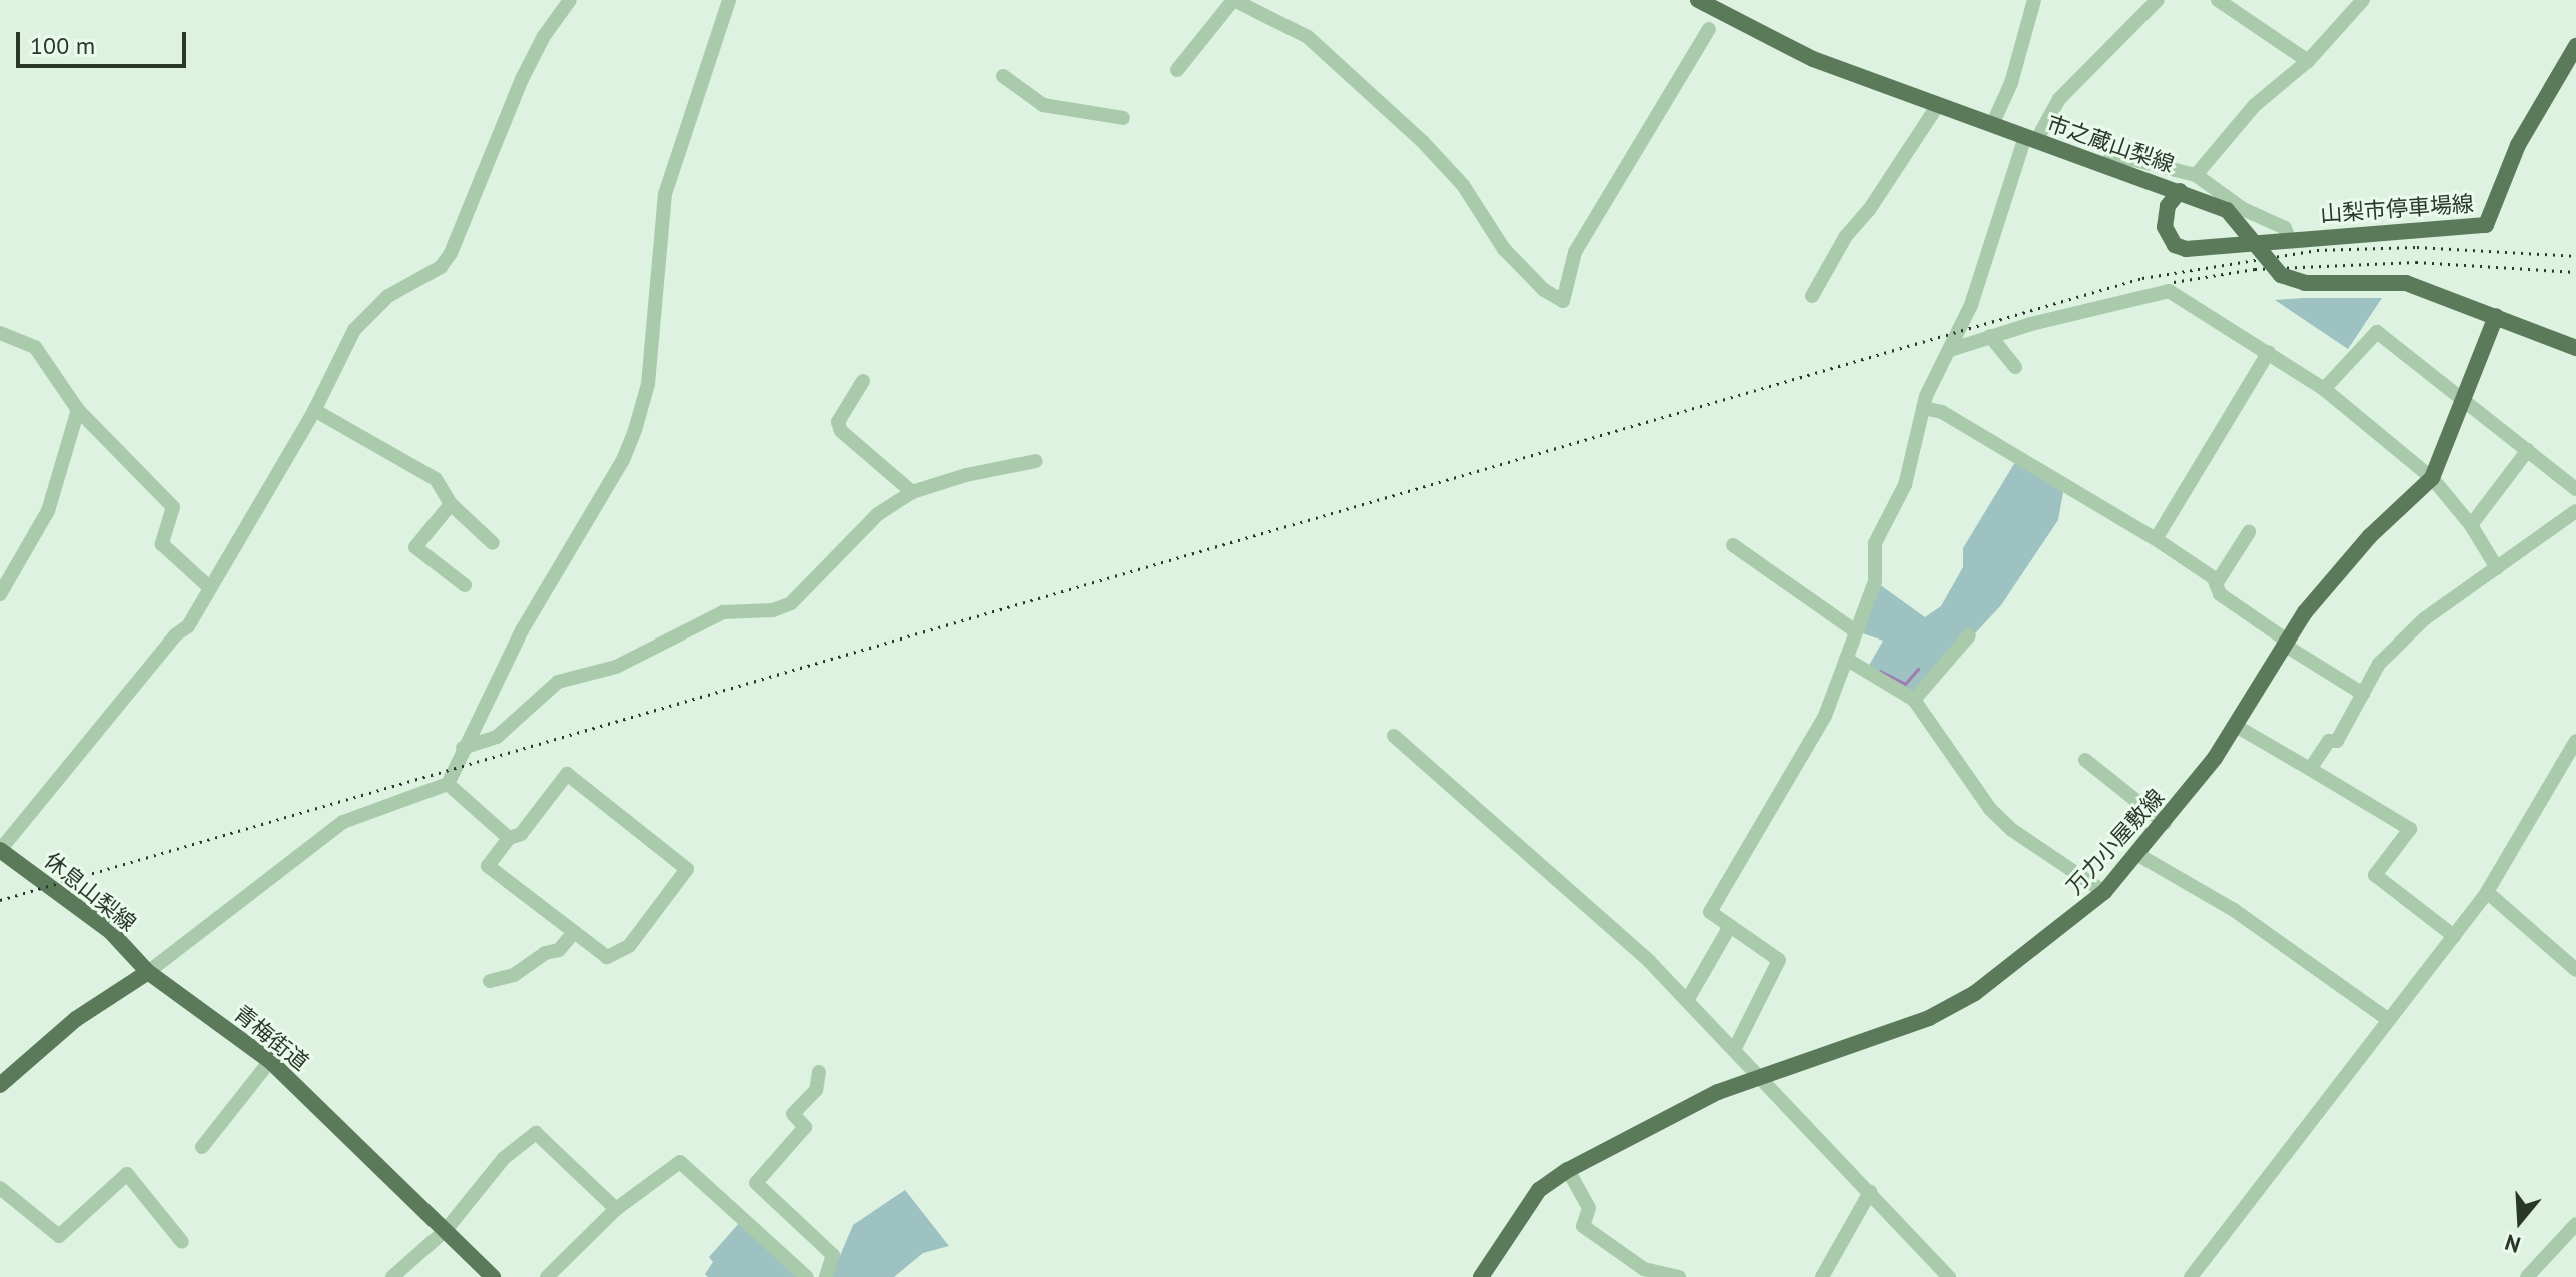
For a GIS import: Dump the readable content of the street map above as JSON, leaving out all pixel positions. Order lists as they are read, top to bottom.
{
  "streets": {
    "main road": [
      "市之蔵山梨線",
      "山梨市停車場線",
      "万力小屋敷線",
      "休息山梨線",
      "青梅街道"
    ]
  },
  "crossings": [
    ["市之蔵山梨線", "山梨市停車場線"],
    ["市之蔵山梨線", "万力小屋敷線"],
    ["休息山梨線", "青梅街道"]
  ],
  "scale_bar": "100 m",
  "north": "bottom"
}
